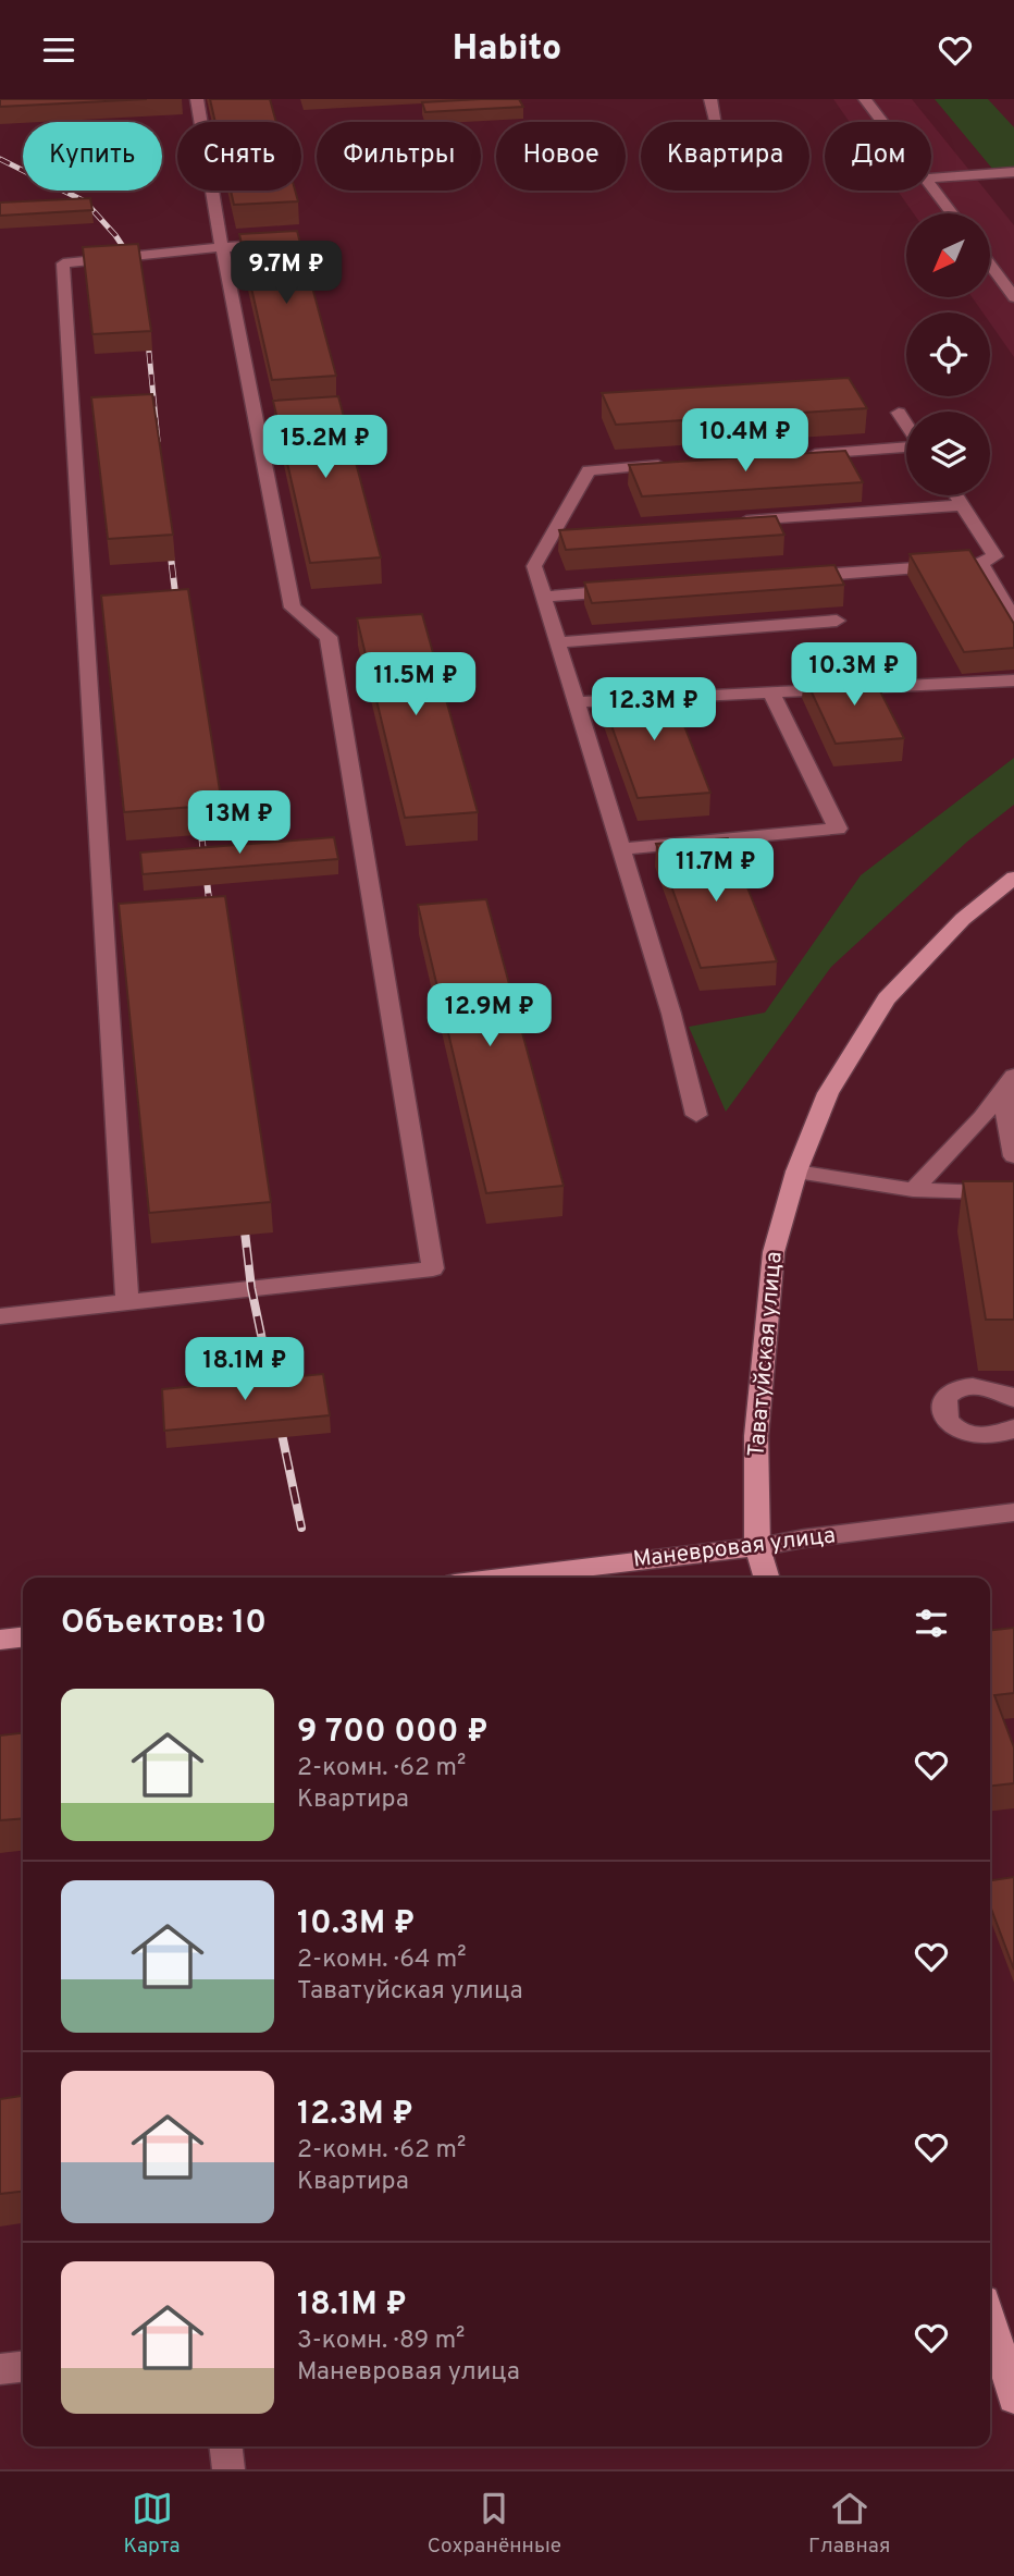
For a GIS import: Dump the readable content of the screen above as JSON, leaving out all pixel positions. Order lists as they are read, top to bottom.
{
  "streets": {
    "main road": ["Таватуйская улица", "Маневровая улица"]
  },
  "crossings": [
    ["Таватуйская улица", "Маневровая улица"]
  ],
  "north": "bottom left",
  "page": {
    "header": "Habito",
    "chip": [
      "Купить",
      "Снять",
      "Фильтры",
      "Новое",
      "Квартира",
      "Дом"
    ],
    "price": [
      "9.7M ₽",
      "10.4M ₽",
      "15.2M ₽",
      "10.3M ₽",
      "11.5M ₽",
      "12.3M ₽",
      "13M ₽",
      "11.7M ₽",
      "12.9M ₽",
      "18.1M ₽"
    ],
    "heading": "Объектов: 10",
    "list": [
      {
        "name": "9 700 000 ₽",
        "note": "2-комн. · 62 m² · Квартира"
      },
      {
        "name": "10.3M ₽",
        "note": "2-комн. · 64 m² · Таватуйская улица"
      },
      {
        "name": "12.3M ₽",
        "note": "2-комн. · 62 m² · Квартира"
      },
      {
        "name": "18.1M ₽",
        "note": "3-комн. · 89 m² · Маневровая улица"
      }
    ],
    "tabs": ["Карта", "Сохранённые", "Главная"]
  }
}
